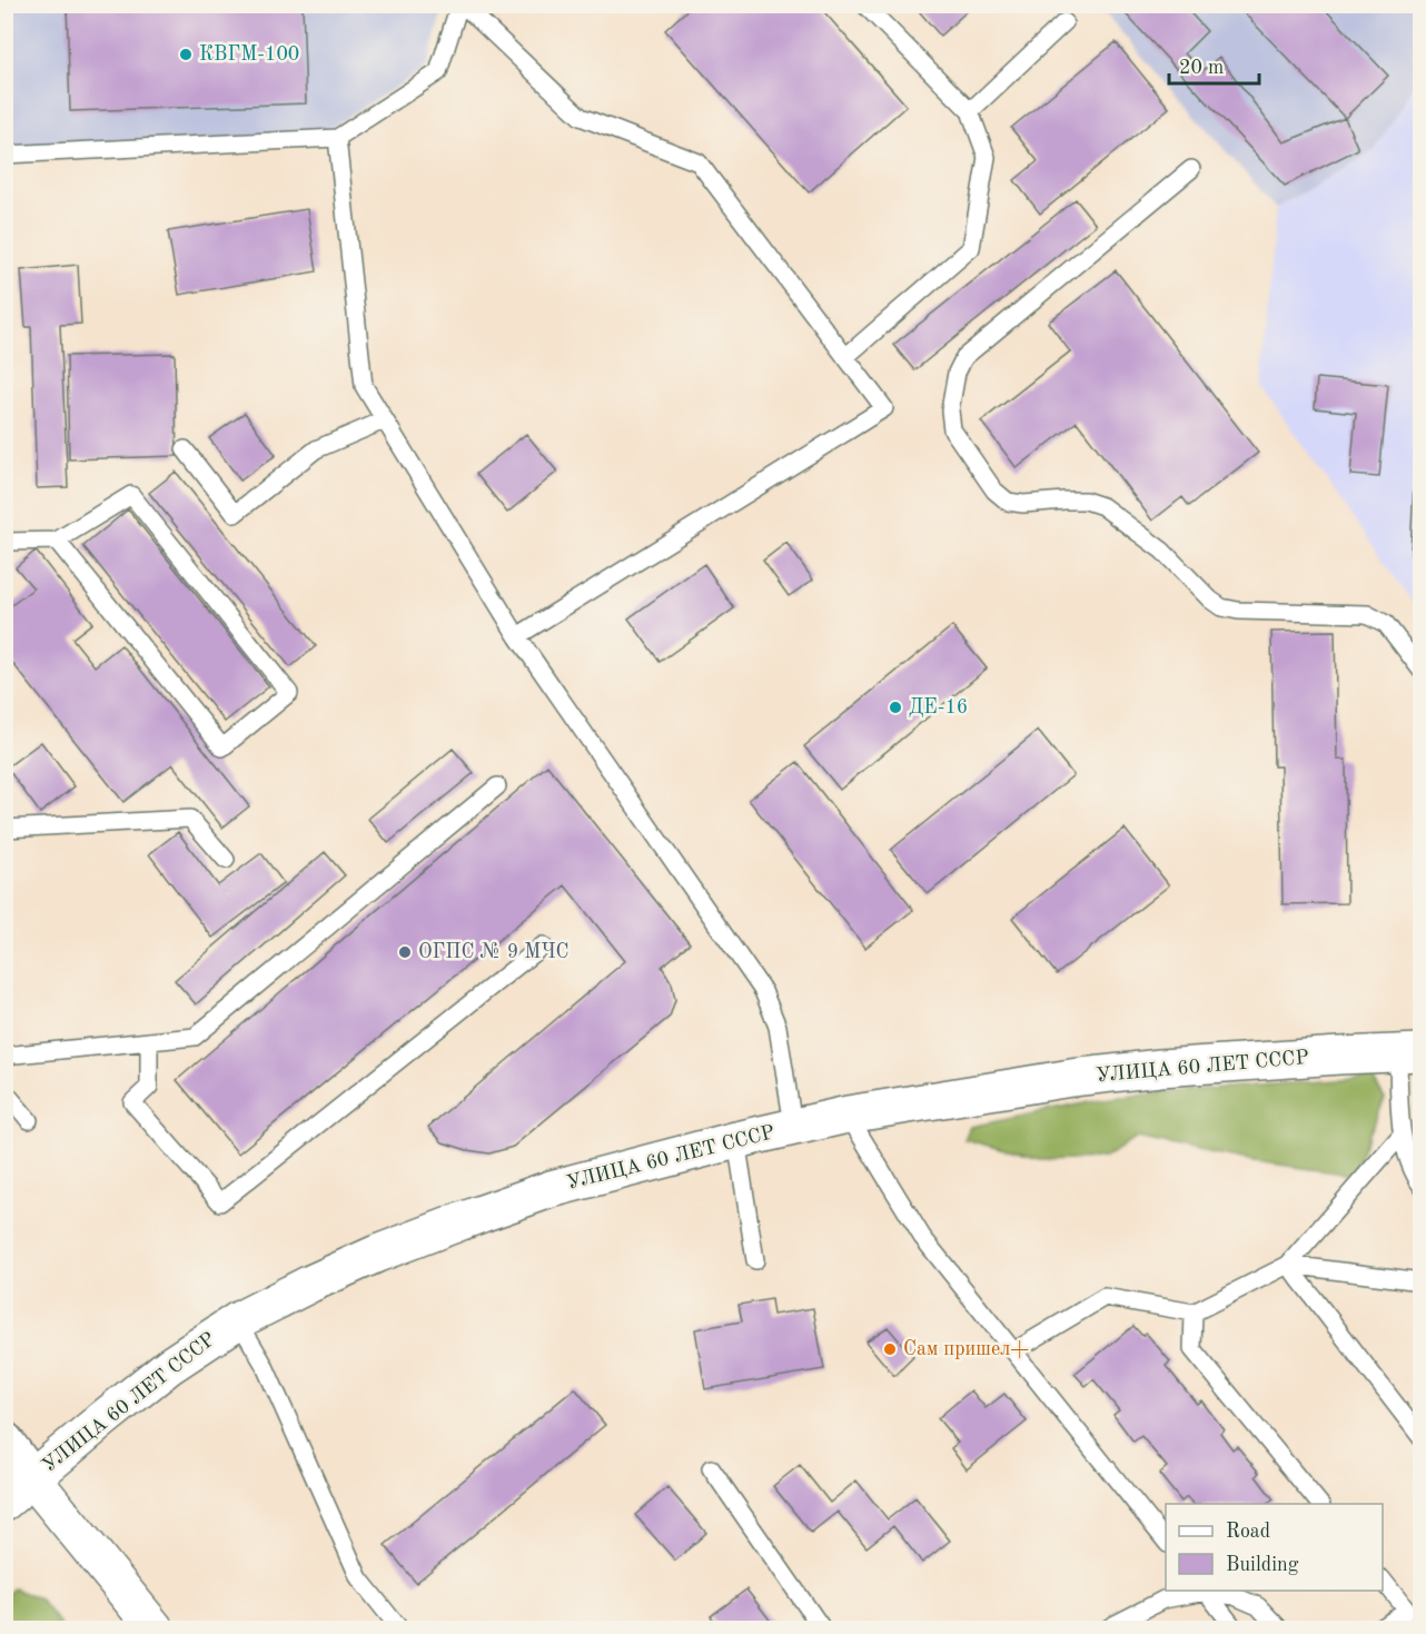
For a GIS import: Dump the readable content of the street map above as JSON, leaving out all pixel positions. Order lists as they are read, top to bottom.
{
  "streets": {
    "main road": ["УЛИЦА 60 ЛЕТ СССР"]
  },
  "places": [
    "КВГМ-100",
    "ДЕ-16",
    "ОГПС № 9 МЧС",
    "Сам пришел+"
  ],
  "legend": ["Road", "Building"],
  "scale_bar": "20 m"
}
